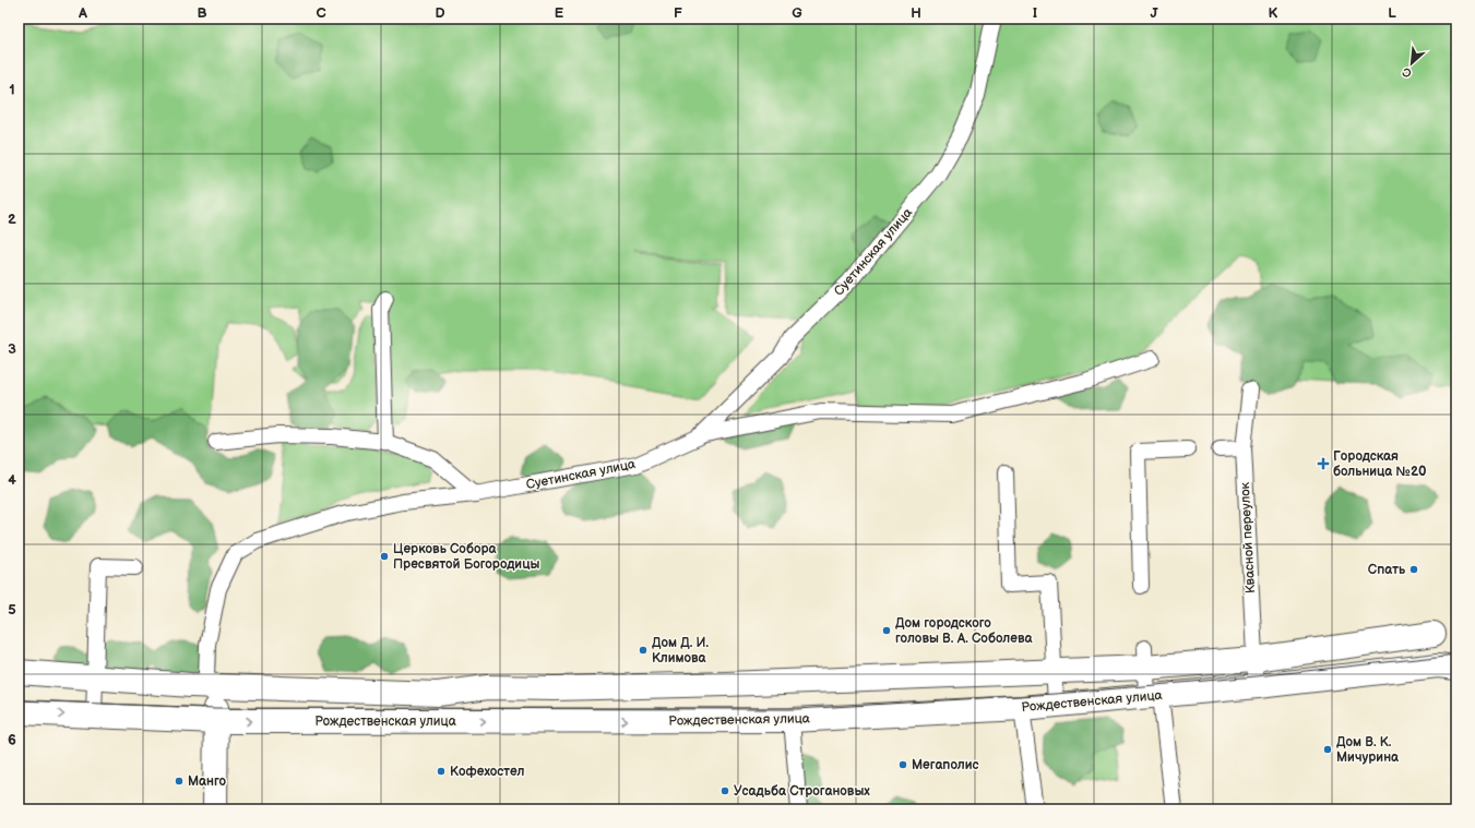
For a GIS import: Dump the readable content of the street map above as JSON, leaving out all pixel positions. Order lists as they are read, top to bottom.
{
  "streets": {
    "street": ["Рождественская улица"],
    "lane": ["Суетинская улица", "Квасной переулок"]
  },
  "crossings": [
    ["Суетинская улица", "Рождественская улица"],
    ["Квасной переулок", "Рождественская улица"]
  ],
  "places": {
    "health": ["Городская больница №20"],
    "other": [
      "Церковь Собора Пресвятой Богородицы",
      "Спать",
      "Дом городского головы В. А. Соболева",
      "Дом Д. И. Климова",
      "Дом В. К. Мичурина",
      "Мегаполис",
      "Кофехостел",
      "Манго",
      "Усадьба Строгановых"
    ]
  },
  "north": "bottom left",
  "grid": {
    "columns": [
      "A",
      "B",
      "C",
      "D",
      "E",
      "F",
      "G",
      "H",
      "I",
      "J",
      "K",
      "L"
    ],
    "rows": [
      "1",
      "2",
      "3",
      "4",
      "5",
      "6"
    ]
  }
}
